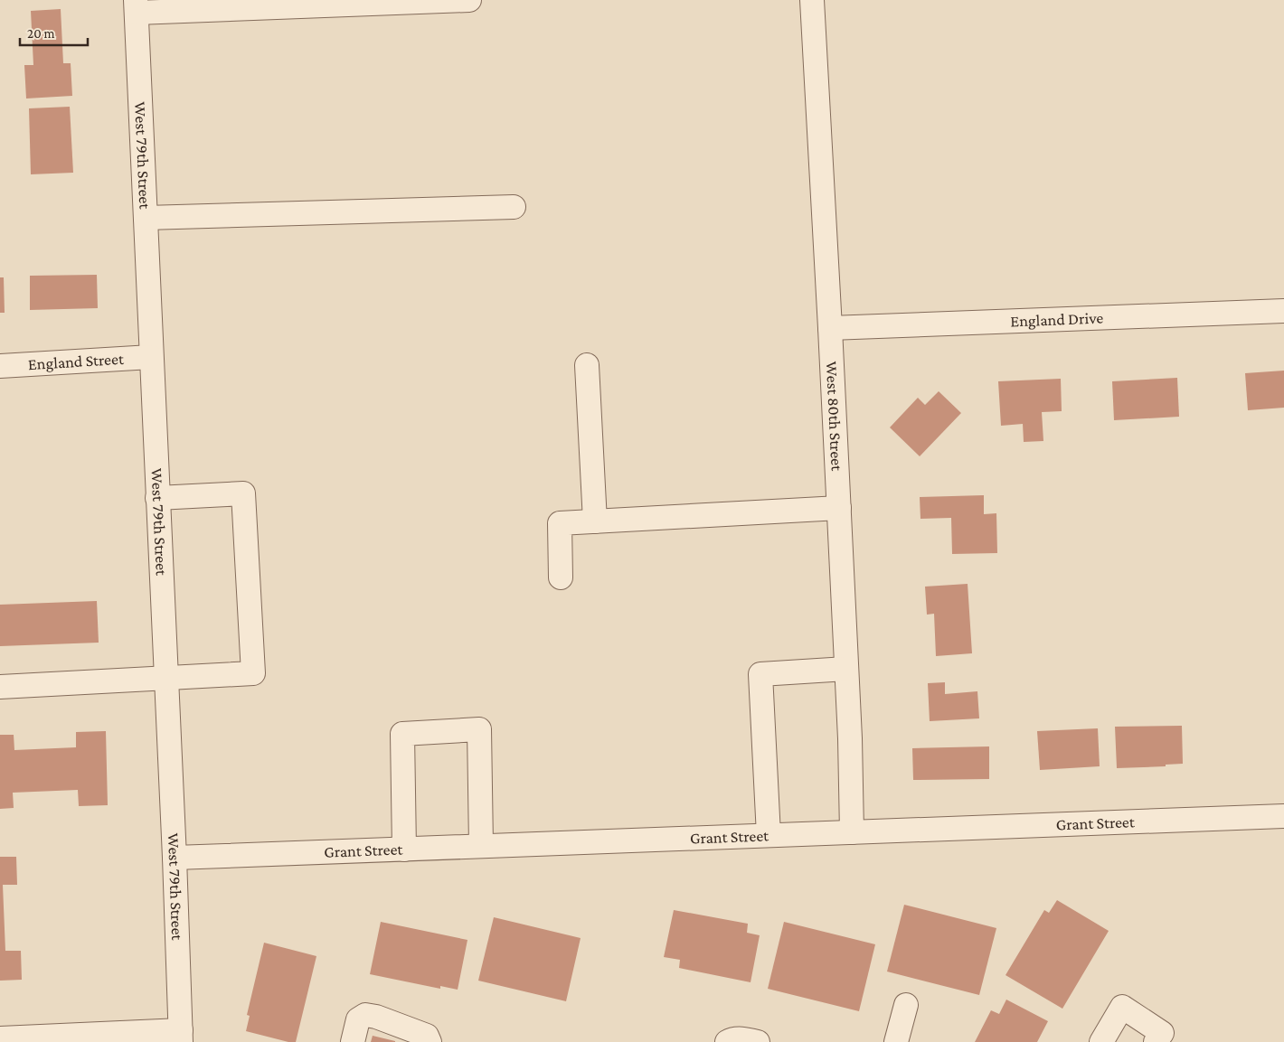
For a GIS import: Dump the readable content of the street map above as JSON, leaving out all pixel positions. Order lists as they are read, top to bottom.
{
  "streets": {
    "street": [
      "West 79th Street",
      "England Drive",
      "England Street",
      "West 80th Street",
      "Grant Street"
    ]
  },
  "crossings": [
    ["West 79th Street", "England Street"],
    ["West 79th Street", "Grant Street"],
    ["England Drive", "West 80th Street"],
    ["West 80th Street", "Grant Street"]
  ],
  "scale_bar": "20 m"
}
